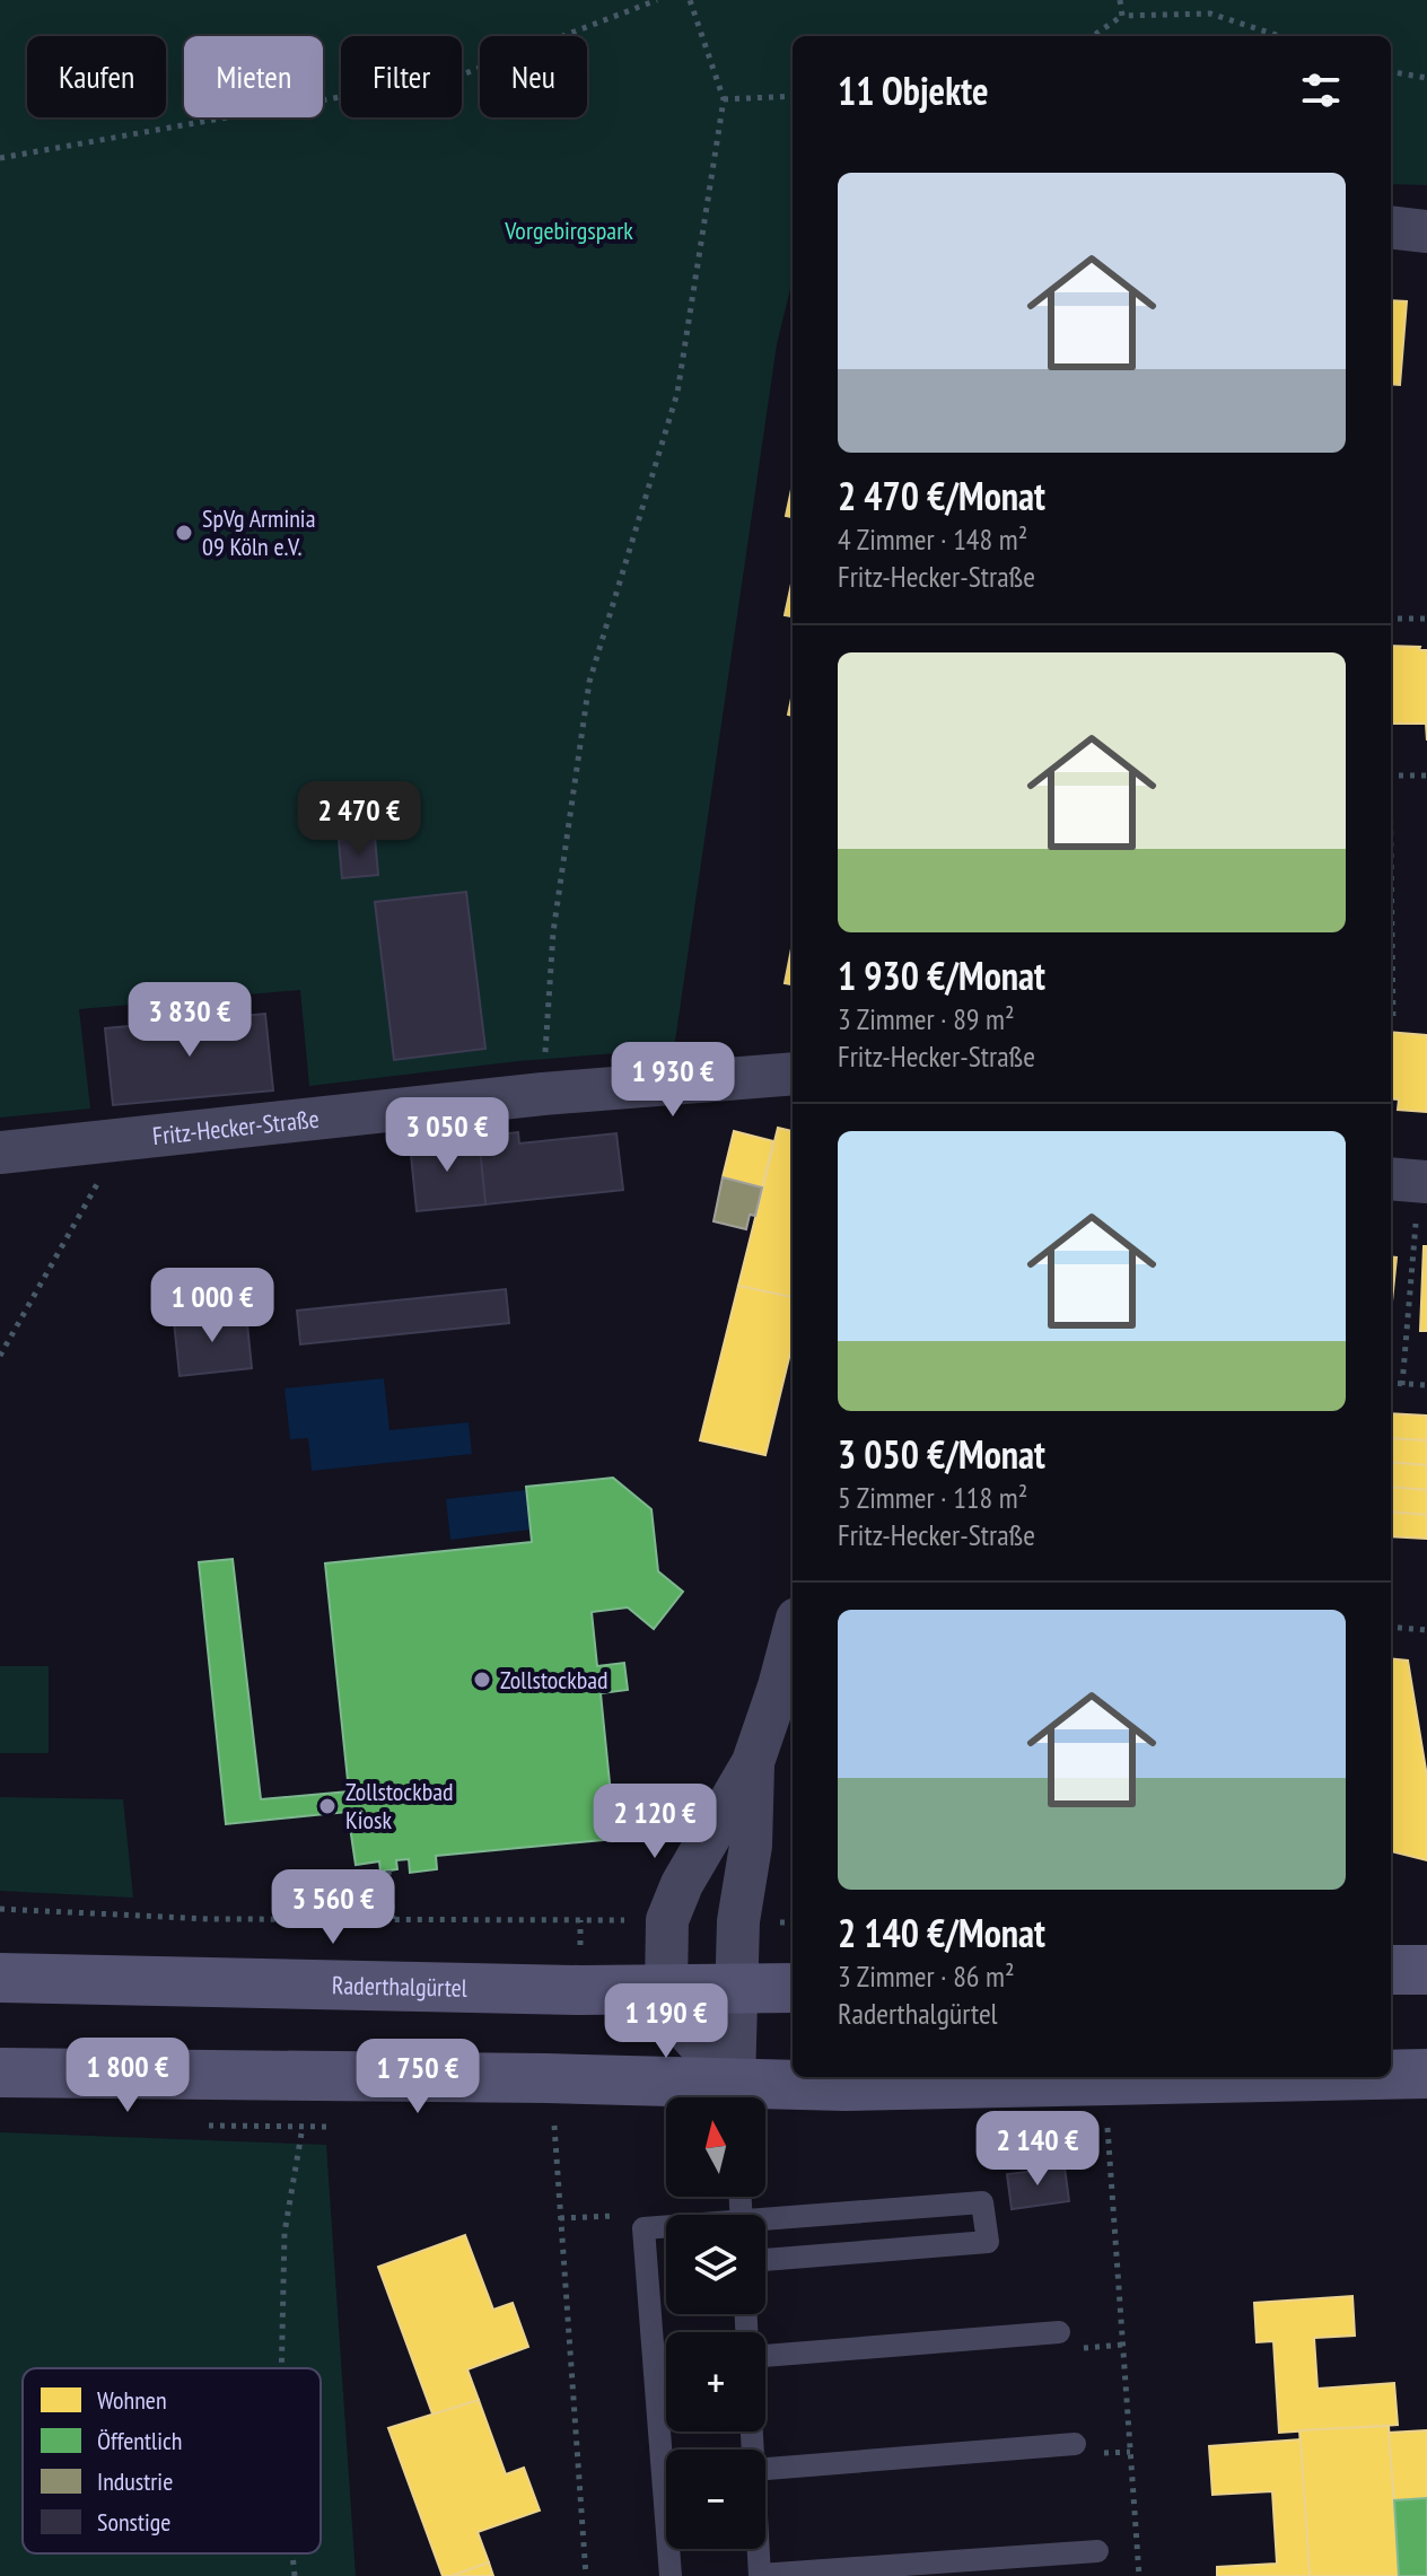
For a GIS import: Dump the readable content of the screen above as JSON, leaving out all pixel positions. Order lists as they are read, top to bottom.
{
  "streets": {
    "main road": ["Raderthalgürtel"],
    "street": ["Fritz-Hecker-Straße"]
  },
  "parks": ["Vorgebirgspark"],
  "places": ["SpVg Arminia 09 Köln e.V.", "Zollstockbad", "Zollstockbad Kiosk"],
  "legend": [
    "Wohnen",
    "Öffentlich",
    "Industrie",
    "Sonstige"
  ],
  "north": "top",
  "page": {
    "chip": [
      "Kaufen",
      "Mieten",
      "Filter",
      "Neu"
    ],
    "heading": "11 Objekte",
    "list": [
      {
        "name": "2 470 €/Monat",
        "note": "4 Zimmer · 148 m² · Fritz-Hecker-Straße"
      },
      {
        "name": "1 930 €/Monat",
        "note": "3 Zimmer · 89 m² · Fritz-Hecker-Straße"
      },
      {
        "name": "3 050 €/Monat",
        "note": "5 Zimmer · 118 m² · Fritz-Hecker-Straße"
      },
      {
        "name": "2 140 €/Monat",
        "note": "3 Zimmer · 86 m² · Raderthalgürtel"
      }
    ],
    "price": [
      "2 470 €",
      "3 830 €",
      "1 930 €",
      "3 050 €",
      "1 000 €",
      "2 120 €",
      "3 560 €",
      "1 190 €",
      "1 800 €",
      "1 750 €",
      "2 140 €"
    ],
    "map_buttons": ["+", "−"]
  }
}
